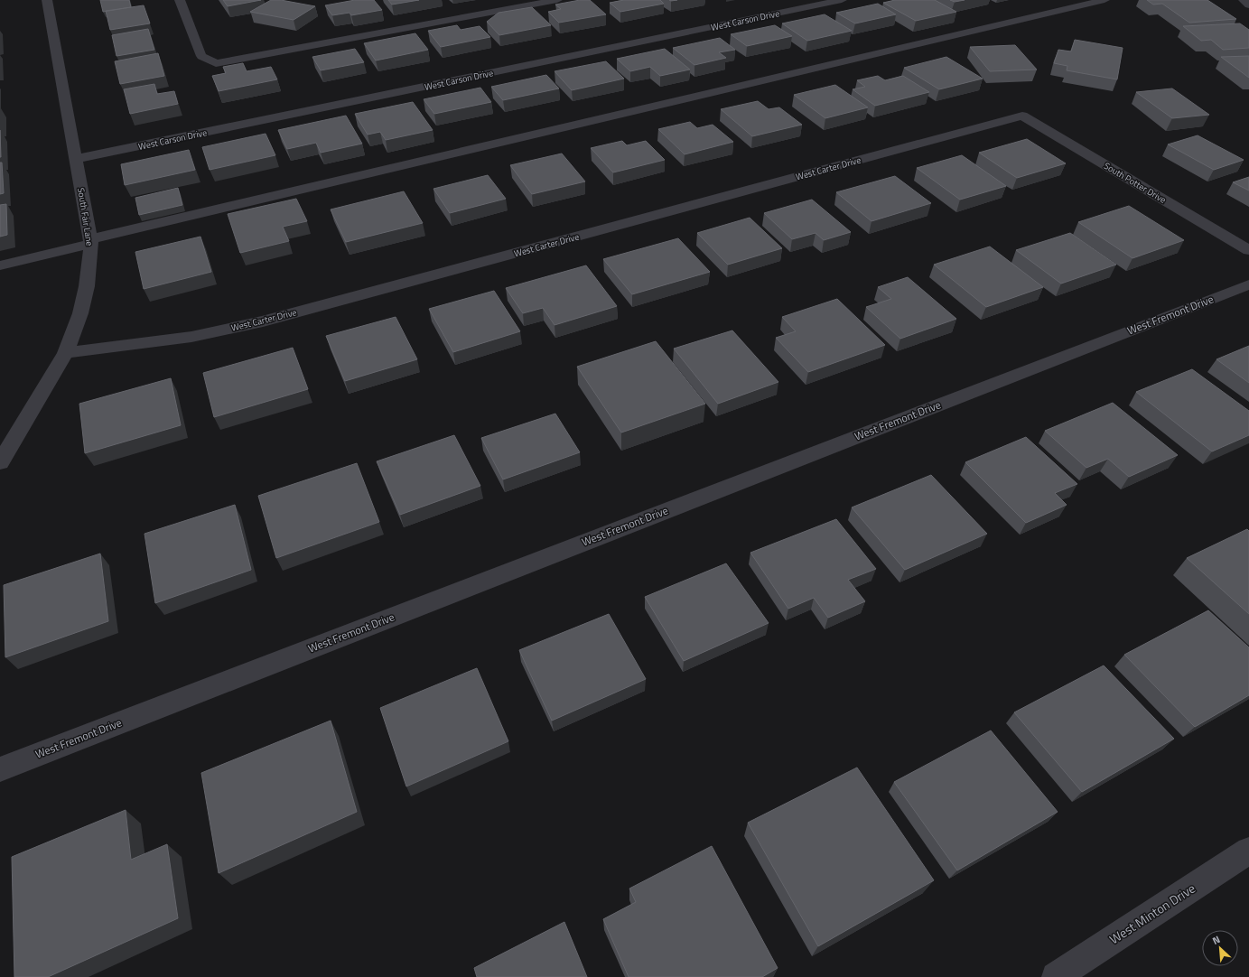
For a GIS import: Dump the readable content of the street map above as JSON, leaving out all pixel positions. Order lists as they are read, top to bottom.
{
  "streets": {
    "street": [
      "West Carson Drive",
      "West Carter Drive",
      "South Potter Drive",
      "South Fair Lane",
      "West Fremont Drive",
      "West Minton Drive"
    ]
  },
  "crossings": [
    ["West Carson Drive", "South Fair Lane"],
    ["West Carter Drive", "South Potter Drive"],
    ["West Carter Drive", "South Fair Lane"]
  ],
  "north": "top left"
}
